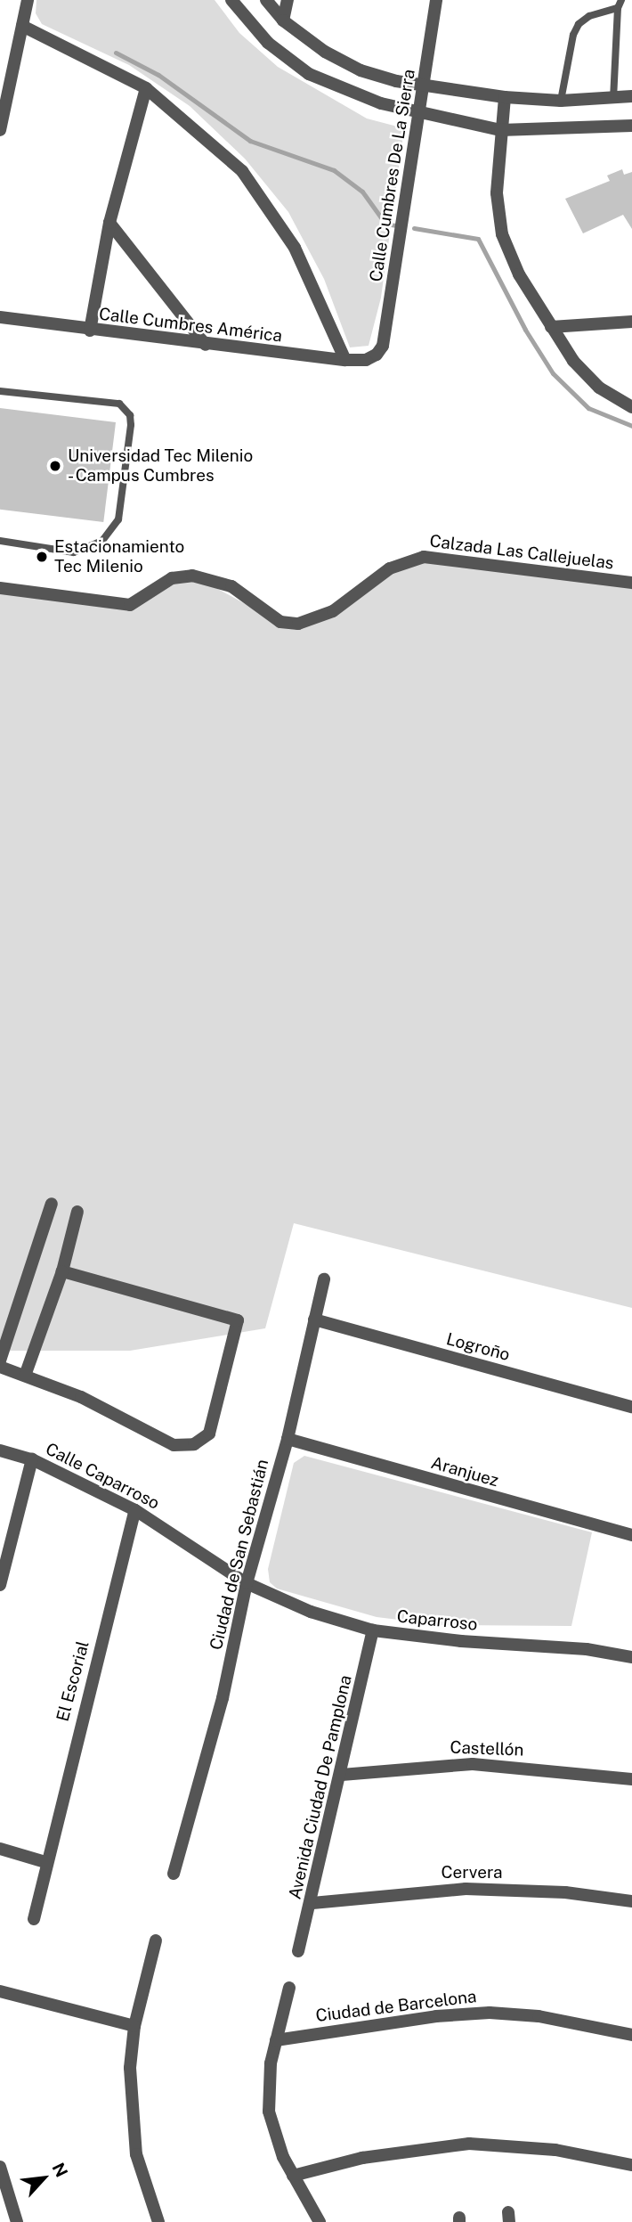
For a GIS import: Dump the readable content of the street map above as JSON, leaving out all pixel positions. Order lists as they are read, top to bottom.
{
  "streets": {
    "street": [
      "Calle Cumbres De La Sierra",
      "Calle Cumbres América",
      "Calzada Las Callejuelas",
      "Logroño",
      "Aranjuez",
      "Calle Caparroso",
      "Ciudad de San Sebastián",
      "Caparroso",
      "El Escorial",
      "Castellón",
      "Avenida Ciudad De Pamplona",
      "Cervera",
      "Ciudad de Barcelona"
    ]
  },
  "crossings": [
    ["Calle Cumbres De La Sierra", "Calle Cumbres América"],
    ["Logroño", "Ciudad de San Sebastián"],
    ["Aranjuez", "Ciudad de San Sebastián"],
    ["Calle Caparroso", "Ciudad de San Sebastián"],
    ["Calle Caparroso", "Caparroso"],
    ["Calle Caparroso", "El Escorial"],
    ["Ciudad de San Sebastián", "Caparroso"],
    ["Caparroso", "Avenida Ciudad De Pamplona"],
    ["Castellón", "Avenida Ciudad De Pamplona"],
    ["Avenida Ciudad De Pamplona", "Cervera"]
  ],
  "places": ["Universidad Tec Milenio - Campus Cumbres", "Estacionamiento Tec Milenio"],
  "north": "top right"
}
